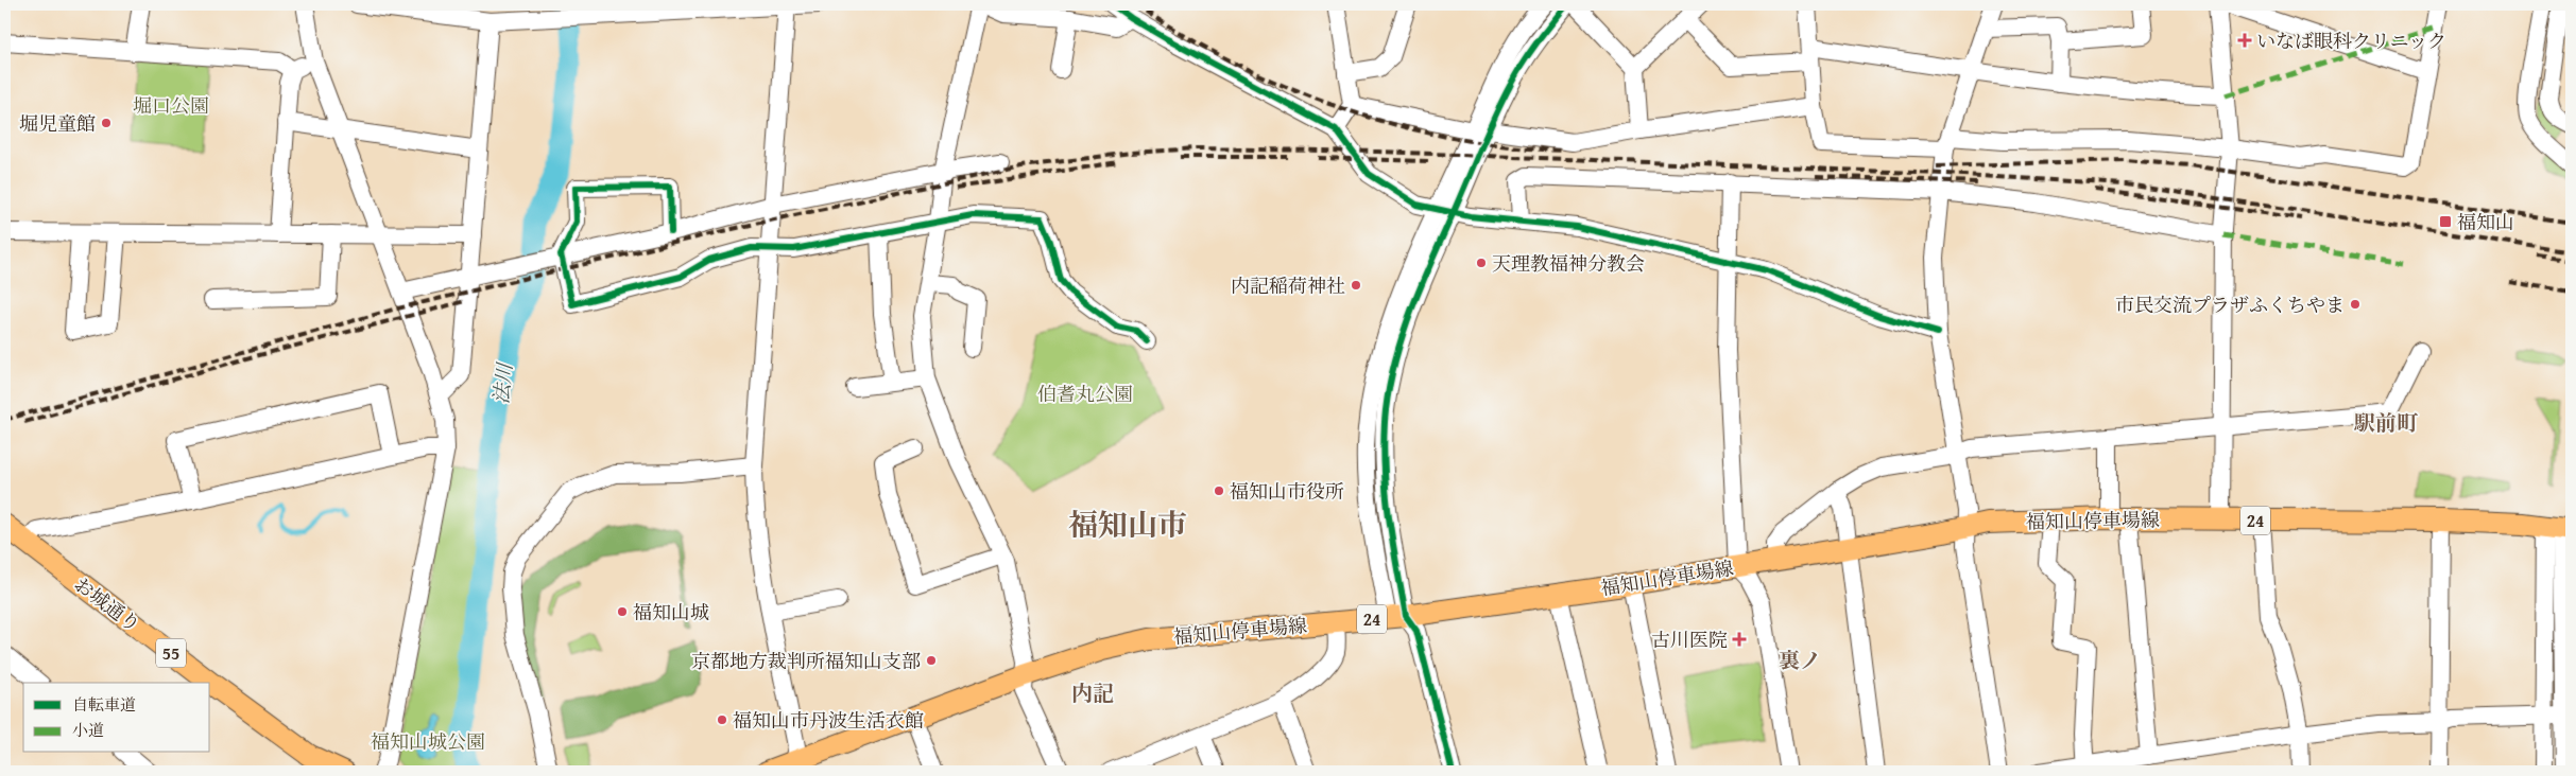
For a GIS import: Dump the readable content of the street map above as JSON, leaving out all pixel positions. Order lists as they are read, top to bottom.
{
  "streets": {
    "main road": [
      "福知山停車場線",
      "24",
      "お城通り",
      "55"
    ]
  },
  "districts": [
    "駅前町",
    "福知山市",
    "裏ノ",
    "内記"
  ],
  "water": ["法川"],
  "parks": ["堀口公園", "伯耆丸公園", "福知山城公園"],
  "places": {
    "health": ["いなば眼科クリニック", "古川医院"],
    "other": [
      "堀児童館",
      "天理教福神分教会",
      "内記稲荷神社",
      "市民交流プラザふくちやま",
      "福知山市役所",
      "福知山城",
      "京都地方裁判所福知山支部",
      "福知山市丹波生活衣館"
    ],
    "transit": ["福知山"]
  },
  "legend": ["自転車道", "小道"]
}
